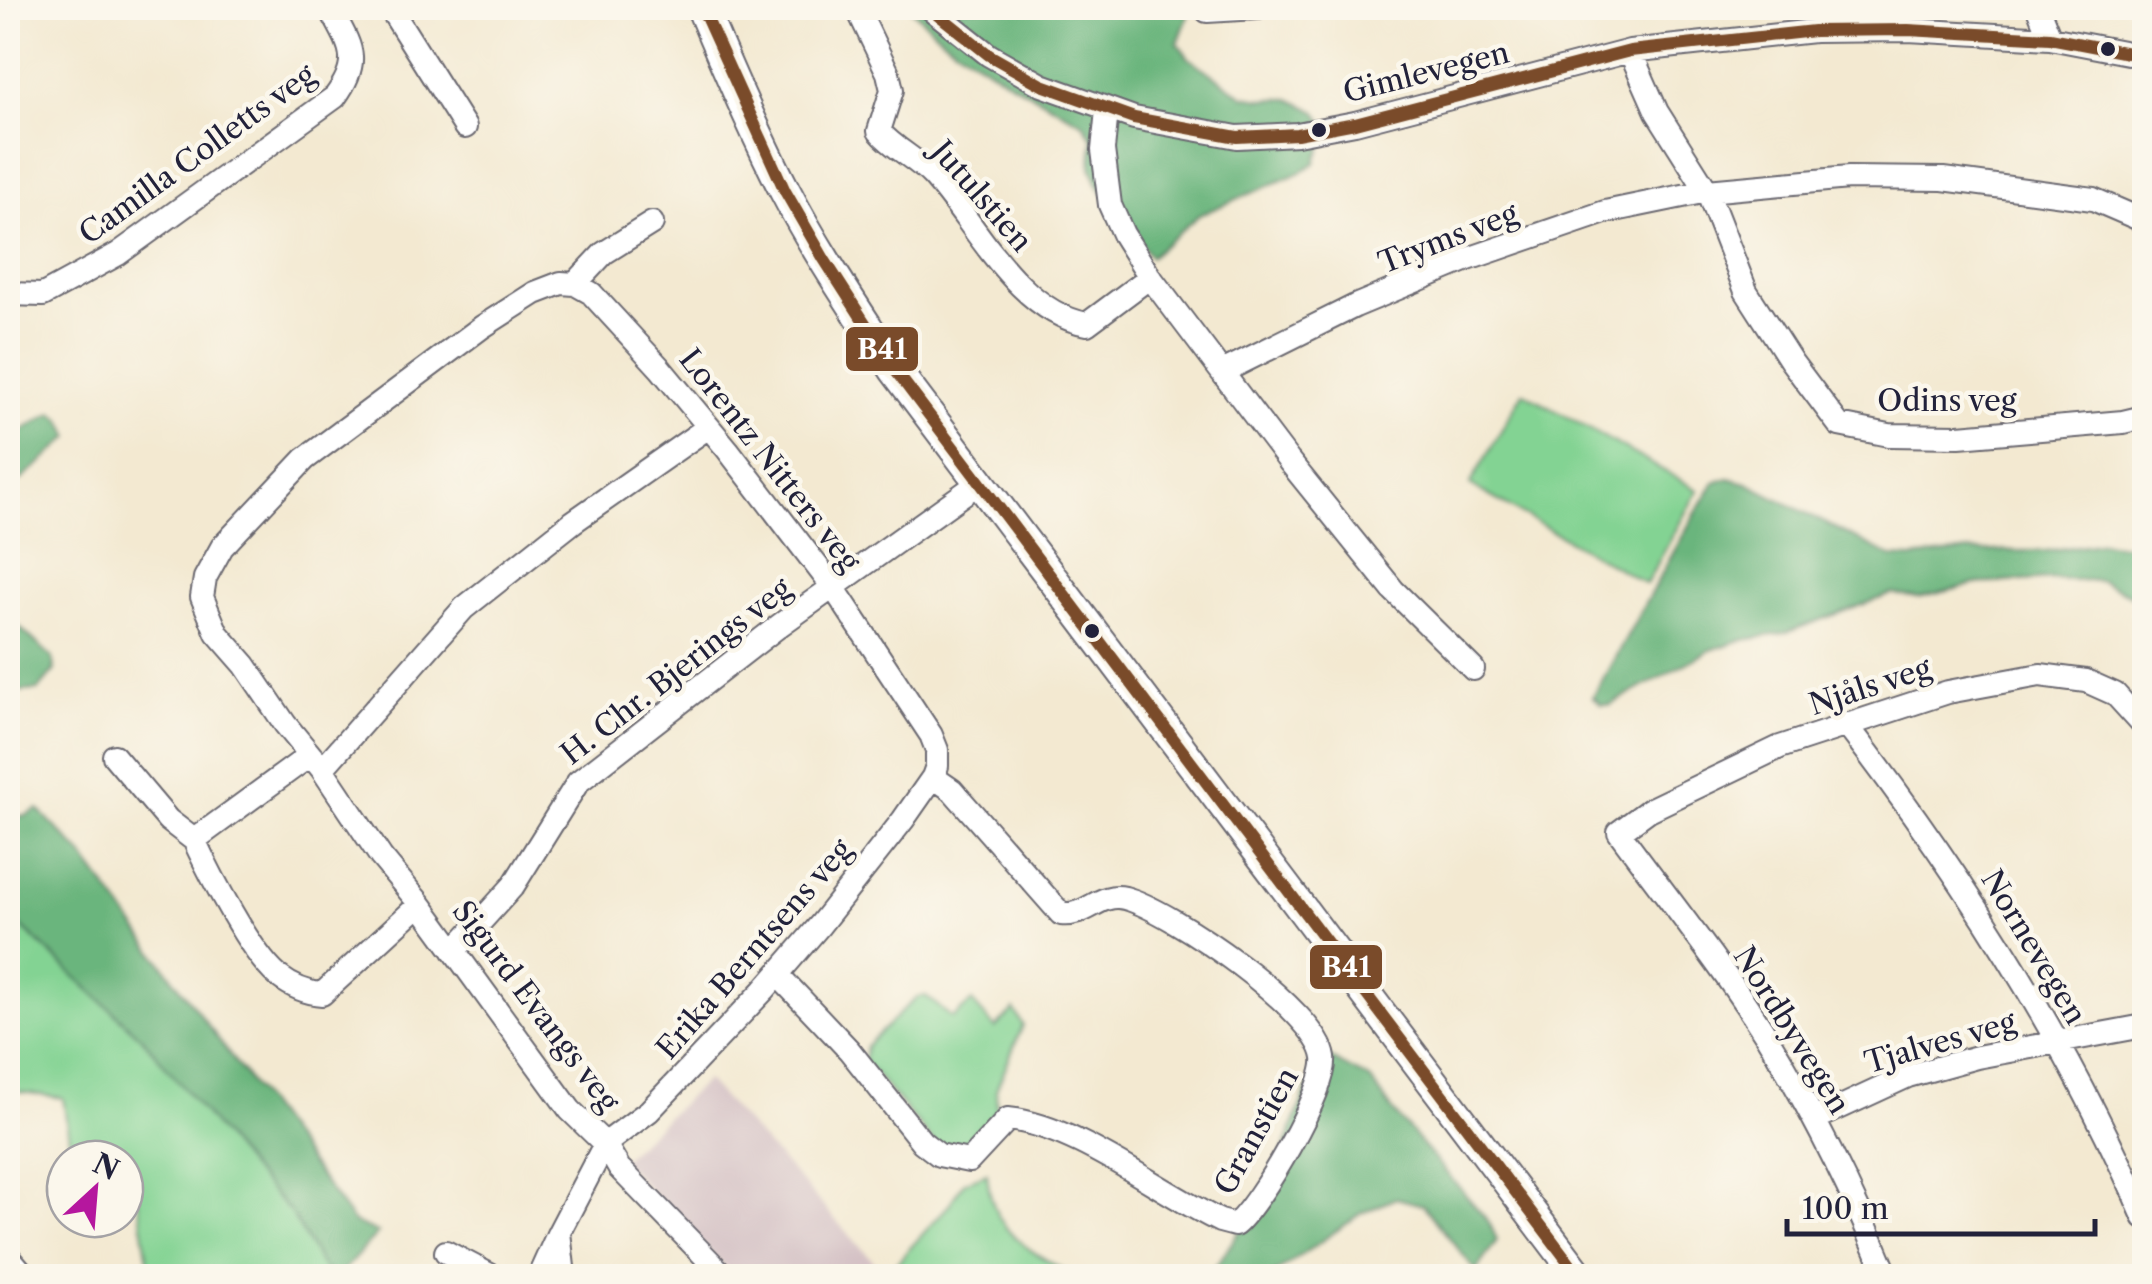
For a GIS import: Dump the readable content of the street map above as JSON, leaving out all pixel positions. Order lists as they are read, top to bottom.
{
  "streets": {
    "street": [
      "Gimlevegen",
      "Camilla Colletts veg",
      "Jutulstien",
      "Tryms veg",
      "Odins veg",
      "Lorentz Nitters veg",
      "H. Chr. Bjerings veg",
      "Njåls veg",
      "Nornevegen",
      "Erika Berntsens veg",
      "Sigurd Evangs veg",
      "Nordbyvegen",
      "Tjalves veg",
      "Granstien"
    ]
  },
  "crossings": [
    ["Gimlevegen", "Odins veg"],
    ["Tryms veg", "Odins veg"],
    ["Lorentz Nitters veg", "H. Chr. Bjerings veg"],
    ["Lorentz Nitters veg", "Erika Berntsens veg"],
    ["Lorentz Nitters veg", "Sigurd Evangs veg"],
    ["Lorentz Nitters veg", "Granstien"],
    ["H. Chr. Bjerings veg", "Sigurd Evangs veg"],
    ["Njåls veg", "Nornevegen"],
    ["Njåls veg", "Nordbyvegen"],
    ["Nornevegen", "Tjalves veg"],
    ["Erika Berntsens veg", "Sigurd Evangs veg"],
    ["Erika Berntsens veg", "Granstien"],
    ["Nordbyvegen", "Tjalves veg"]
  ],
  "lines": ["transit line B41"],
  "scale_bar": "100 m",
  "north": "top right"
}
